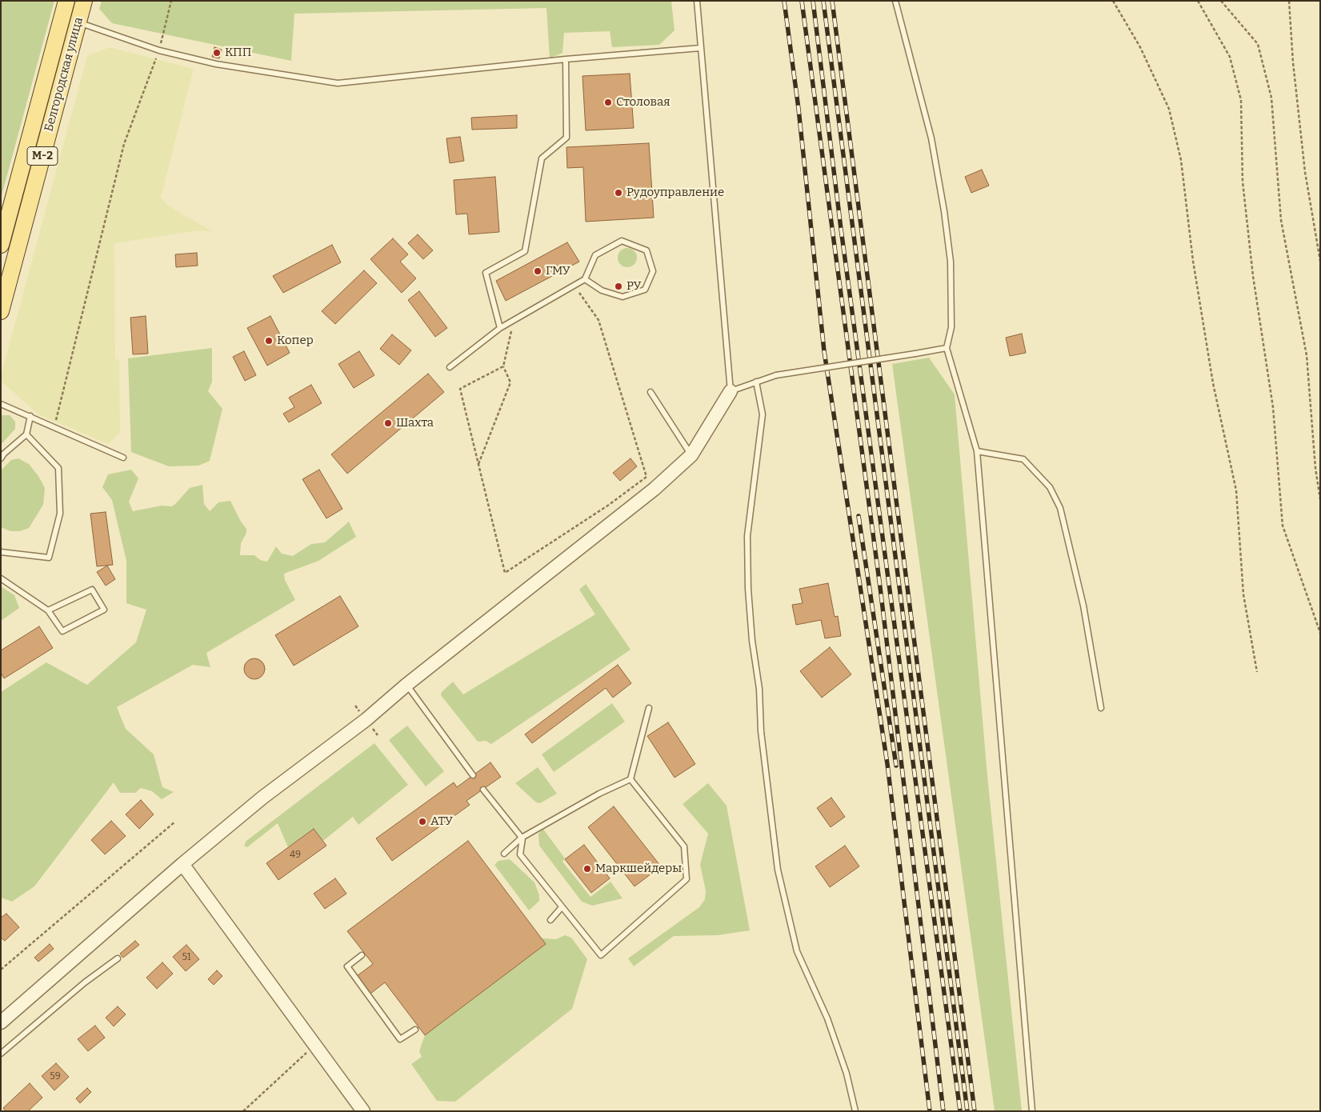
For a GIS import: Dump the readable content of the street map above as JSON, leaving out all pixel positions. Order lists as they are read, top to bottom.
{
  "streets": {
    "main road": ["Белгородская улица", "М-2"]
  },
  "places": [
    "КПП",
    "Столовая",
    "Рудоуправление",
    "ГМУ",
    "РУ",
    "Копер",
    "Шахта",
    "АТУ",
    "Маркшейдеры"
  ],
  "house_numbers": ["49", "51", "59"]
}
